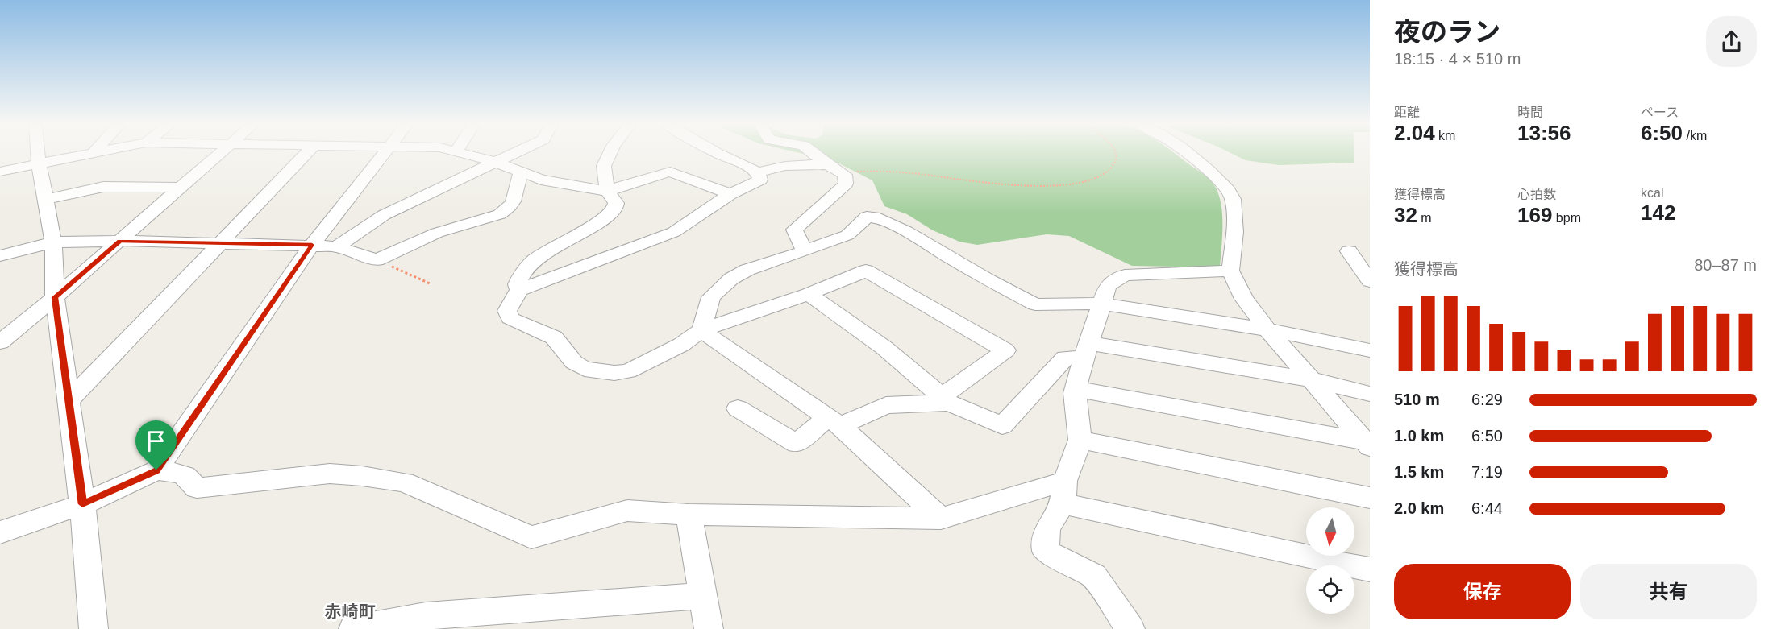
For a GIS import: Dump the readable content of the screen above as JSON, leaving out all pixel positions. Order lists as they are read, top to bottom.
{
  "districts": ["赤崎町"],
  "north": "bottom",
  "page": {
    "heading": ["夜のラン", "18:15 · 4 × 510 m"],
    "stats": [
      ["距離", "2.04 km"],
      ["時間", "13:56"],
      ["ペース", "6:50 /km"],
      ["獲得標高", "32 m"],
      ["心拍数", "169 bpm"],
      ["kcal", "142"]
    ],
    "chart": ["獲得標高", "80–87 m"],
    "list": [
      {
        "name": "510 m",
        "note": "6:29"
      },
      {
        "name": "1.0 km",
        "note": "6:50"
      },
      {
        "name": "1.5 km",
        "note": "7:19"
      },
      {
        "name": "2.0 km",
        "note": "6:44"
      }
    ],
    "buttons": ["保存", "共有"]
  }
}
